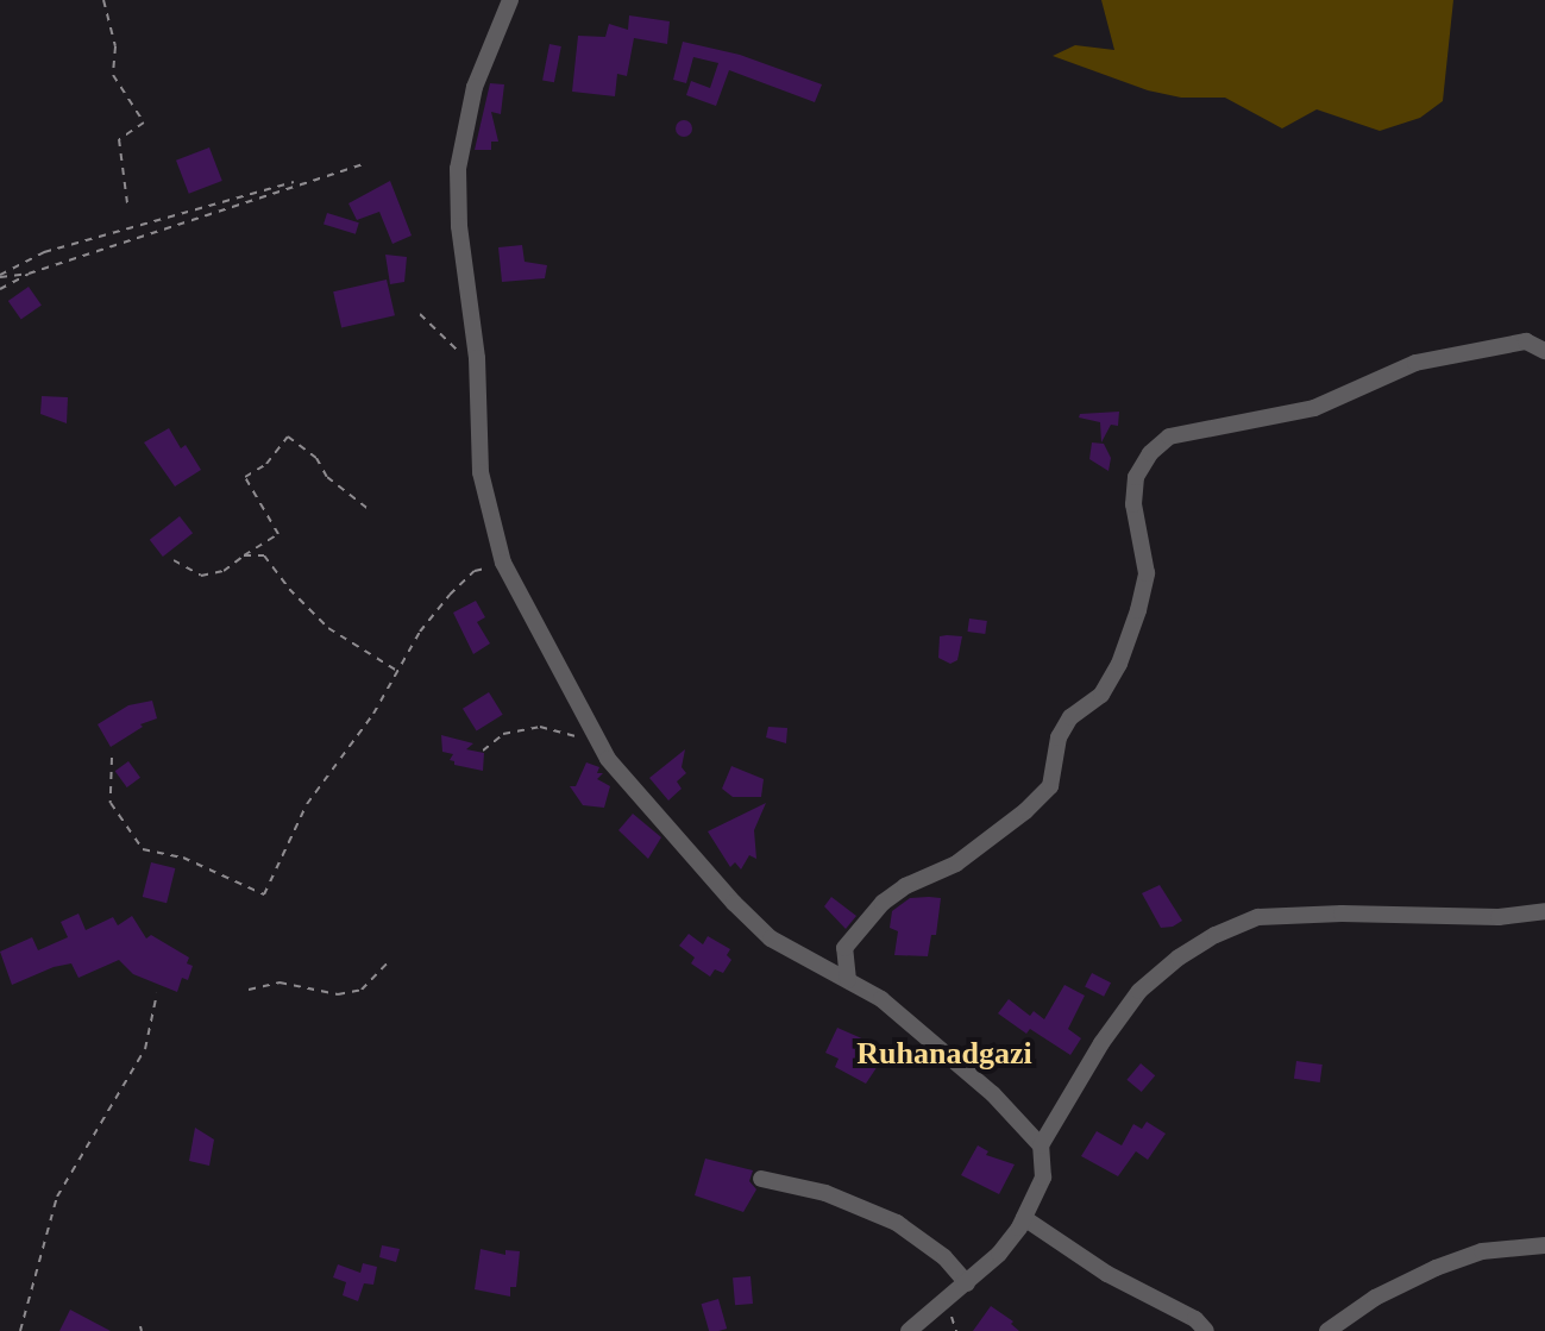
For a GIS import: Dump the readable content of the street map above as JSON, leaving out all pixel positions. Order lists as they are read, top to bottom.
{
  "districts": ["Ruhanadgazi"]
}
